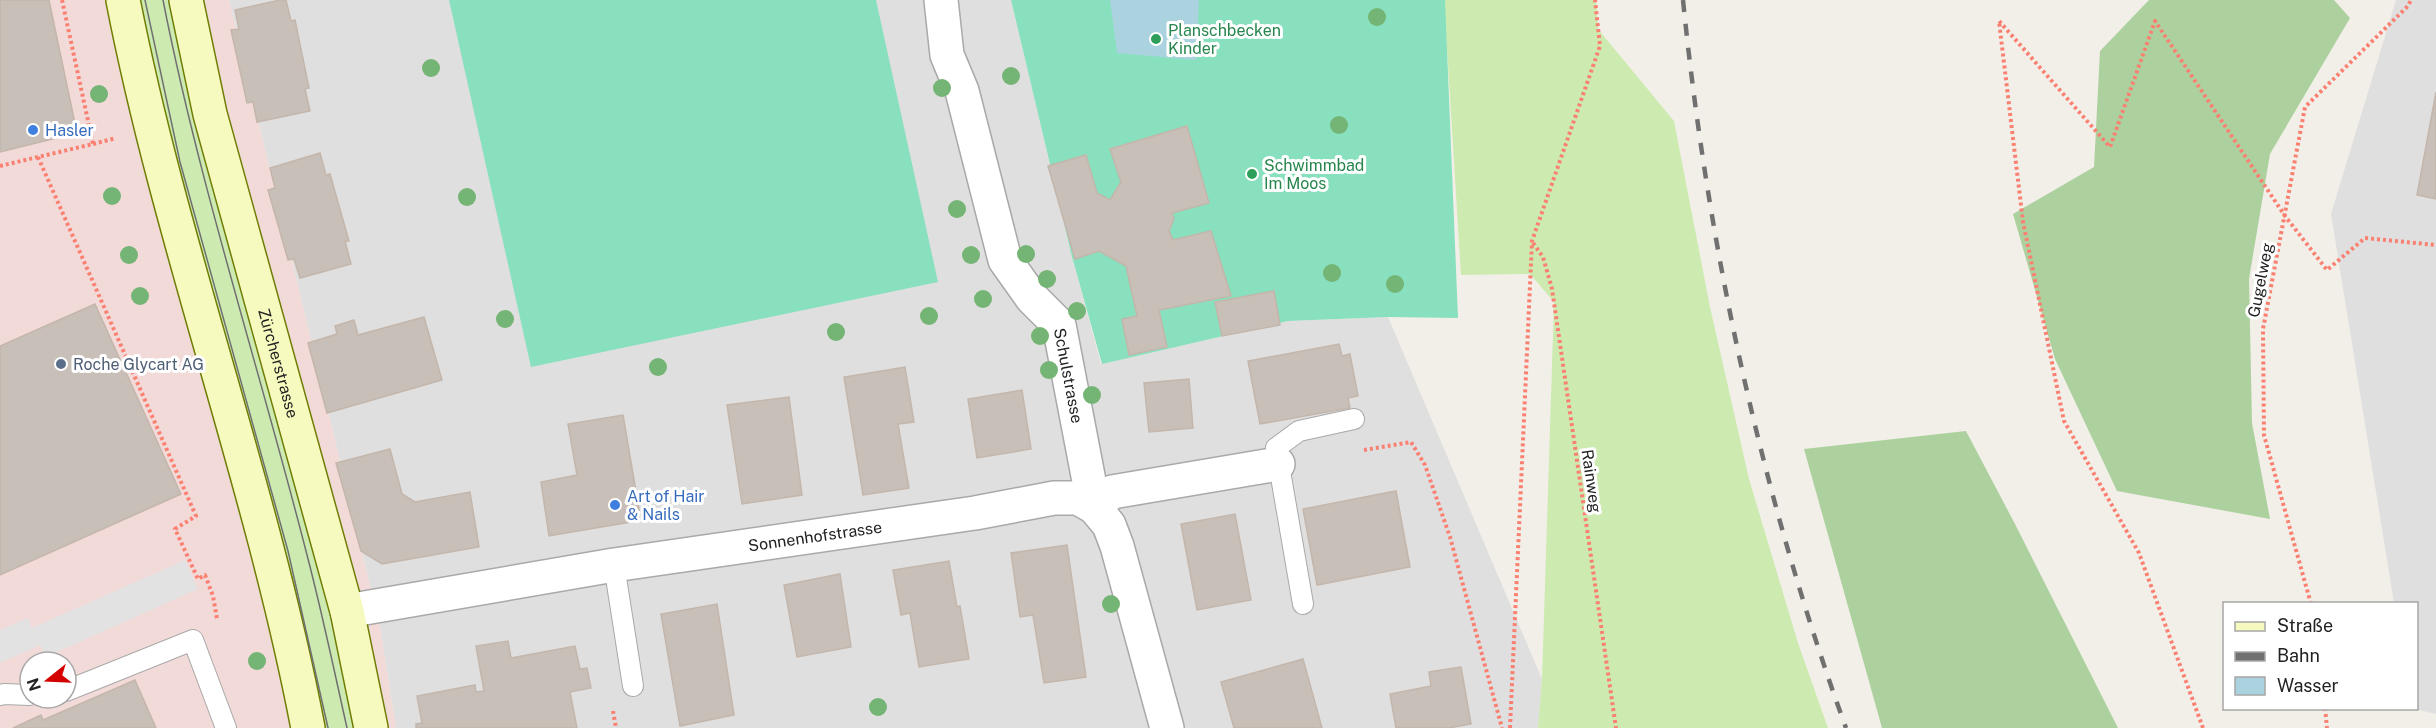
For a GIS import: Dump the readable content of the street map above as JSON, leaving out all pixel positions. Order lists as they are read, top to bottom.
{
  "streets": {
    "main road": ["Zürcherstrasse"],
    "street": ["Schulstrasse", "Sonnenhofstrasse"],
    "path": ["Gugelweg", "Rainweg"]
  },
  "crossings": [
    ["Zürcherstrasse", "Sonnenhofstrasse"],
    ["Schulstrasse", "Sonnenhofstrasse"]
  ],
  "places": [
    "Planschbecken Kinder",
    "Hasler",
    "Schwimmbad Im Moos",
    "Roche Glycart AG",
    "Art of Hair & Nails"
  ],
  "legend": ["Straße", "Bahn", "Wasser"],
  "north": "left"
}
